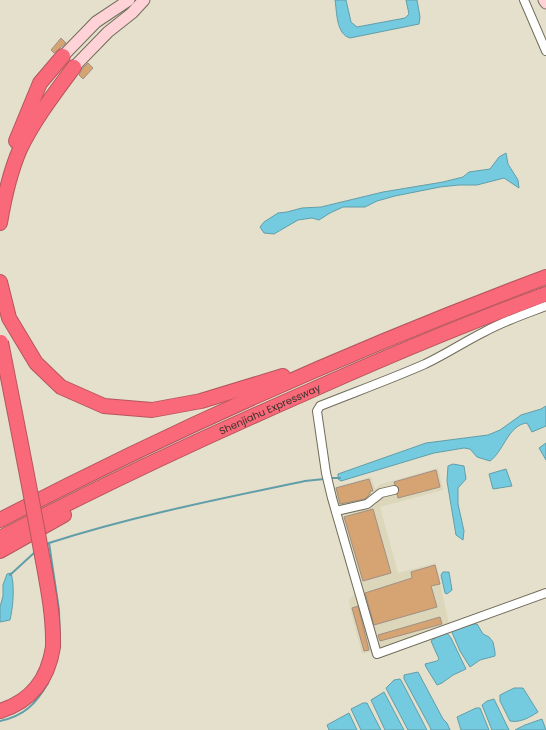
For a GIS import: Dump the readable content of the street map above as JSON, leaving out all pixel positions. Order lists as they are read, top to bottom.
{
  "streets": {
    "highway": ["Shenjiahu Expressway"]
  }
}
